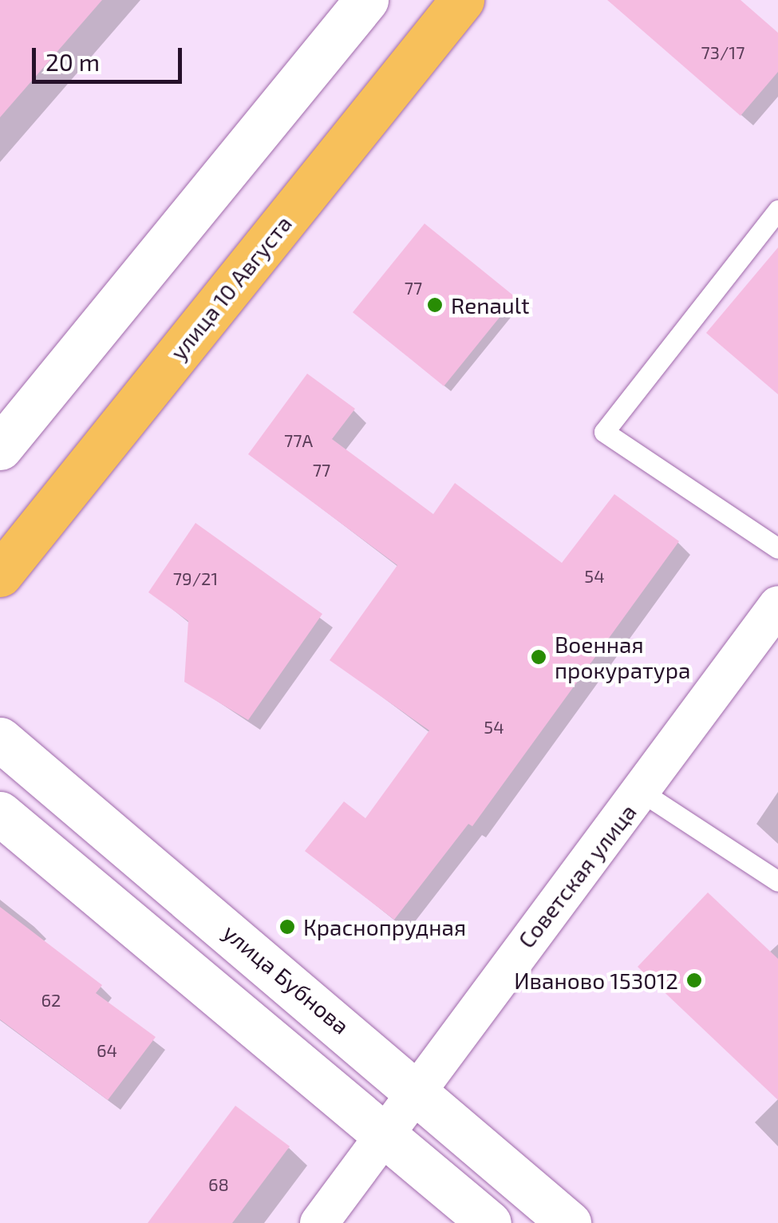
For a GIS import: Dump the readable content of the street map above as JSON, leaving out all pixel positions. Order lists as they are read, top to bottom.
{
  "streets": {
    "highway": ["улица 10 Августа"],
    "main road": ["улица Бубнова"],
    "street": ["Советская улица"]
  },
  "crossings": [
    ["Советская улица", "улица Бубнова"]
  ],
  "places": [
    "Renault",
    "Военная прокуратура",
    "Краснопрудная",
    "Иваново 153012"
  ],
  "house_numbers": [
    "73/17",
    "77",
    "77А",
    "77",
    "54",
    "79/21",
    "54",
    "62",
    "64",
    "68"
  ],
  "scale_bar": "20 m"
}
